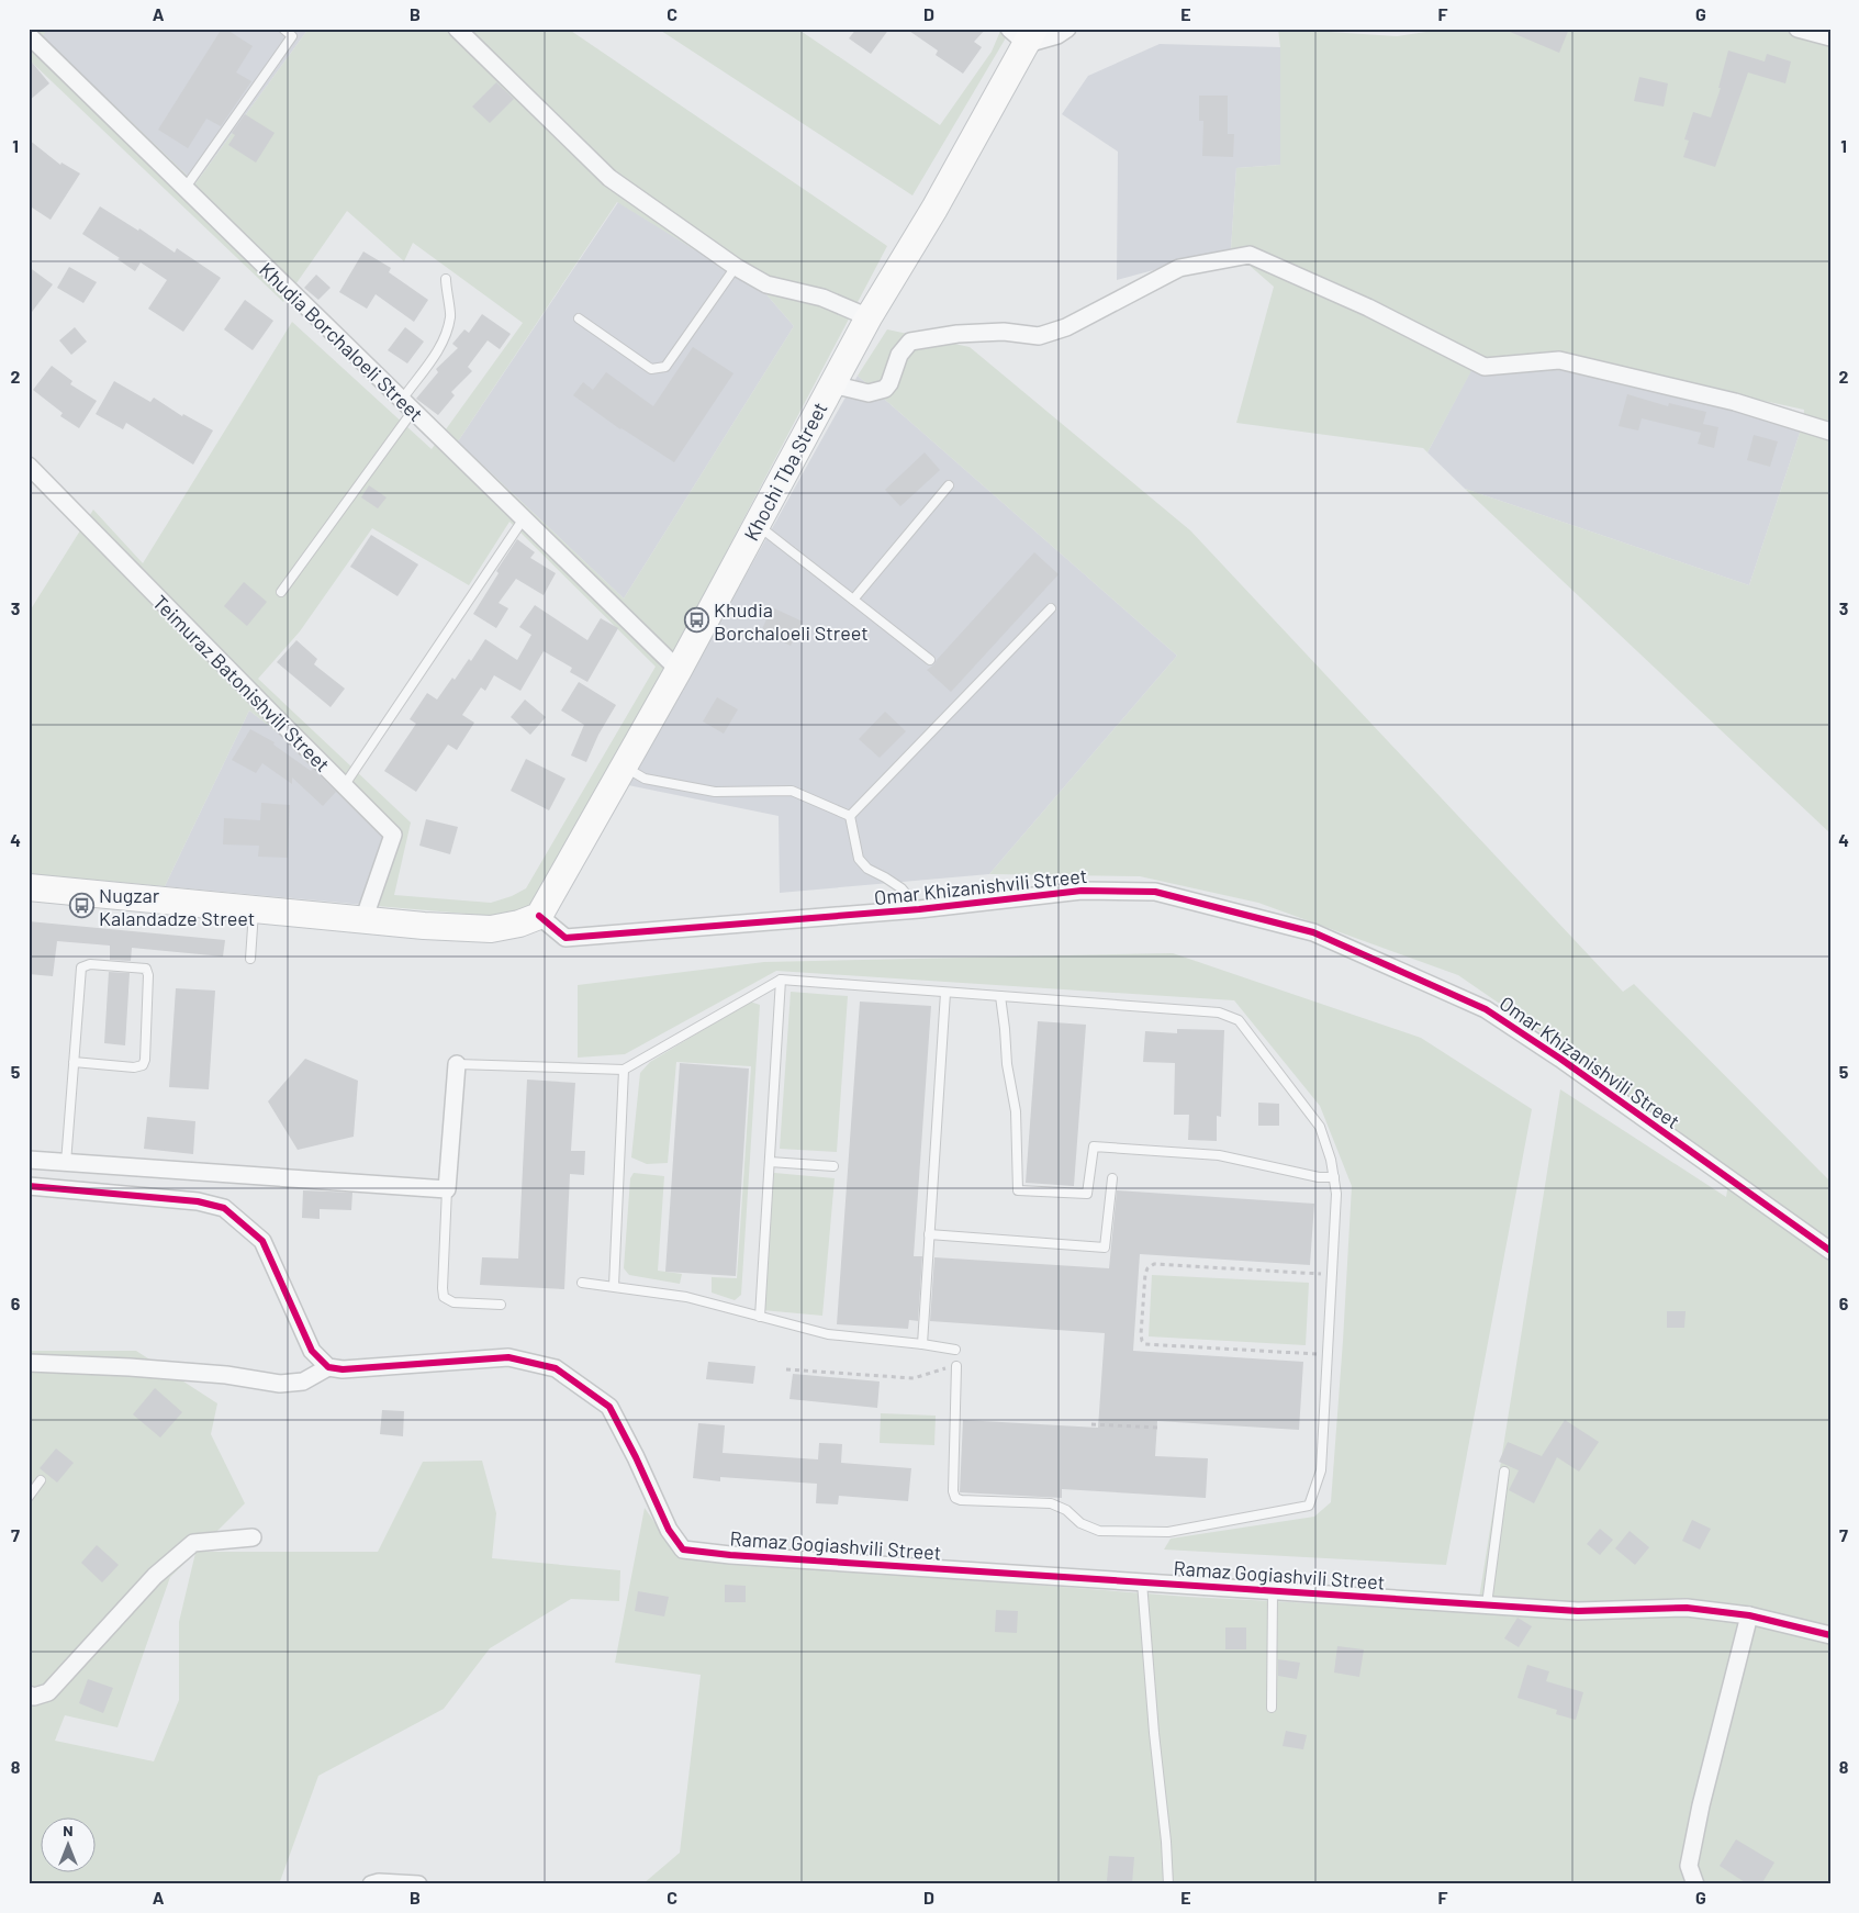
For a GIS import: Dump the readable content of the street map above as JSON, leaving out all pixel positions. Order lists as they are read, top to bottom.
{
  "streets": {
    "main road": ["Khochi Tba Street"],
    "street": [
      "Khudia Borchaloeli Street",
      "Teimuraz Batonishvili Street",
      "Omar Khizanishvili Street",
      "Ramaz Gogiashvili Street"
    ]
  },
  "crossings": [
    ["Khudia Borchaloeli Street", "Khochi Tba Street"],
    ["Khochi Tba Street", "Omar Khizanishvili Street"]
  ],
  "places": {
    "bus stop": ["Khudia Borchaloeli Street", "Nugzar Kalandadze Street"]
  },
  "north": "top",
  "grid": {
    "columns": [
      "A",
      "B",
      "C",
      "D",
      "E",
      "F",
      "G"
    ],
    "rows": [
      "1",
      "2",
      "3",
      "4",
      "5",
      "6",
      "7",
      "8"
    ]
  }
}
